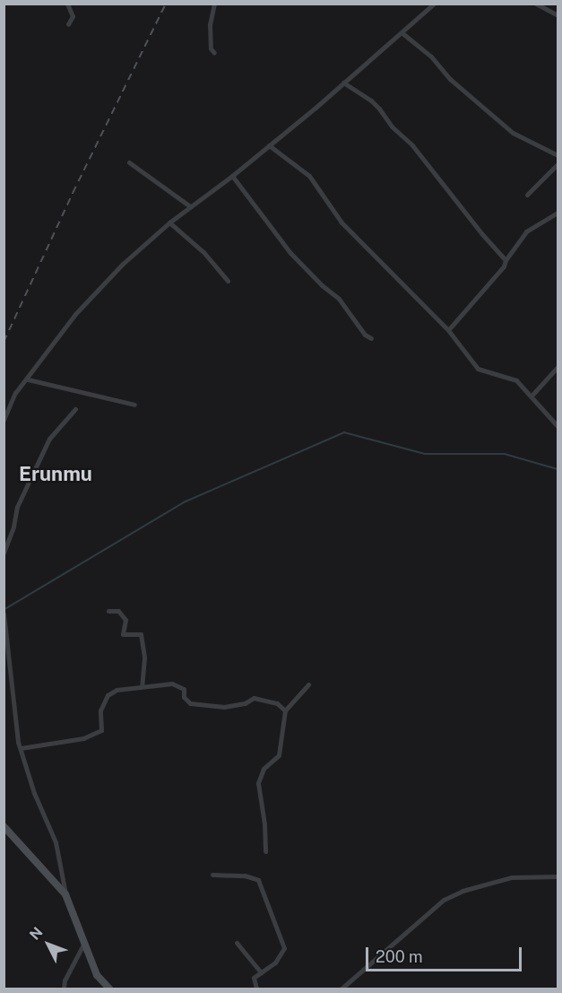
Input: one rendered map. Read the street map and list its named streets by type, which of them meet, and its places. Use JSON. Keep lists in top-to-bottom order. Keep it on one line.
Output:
{"districts":["Erunmu"],"scale_bar":"200 m","north":"top left"}
